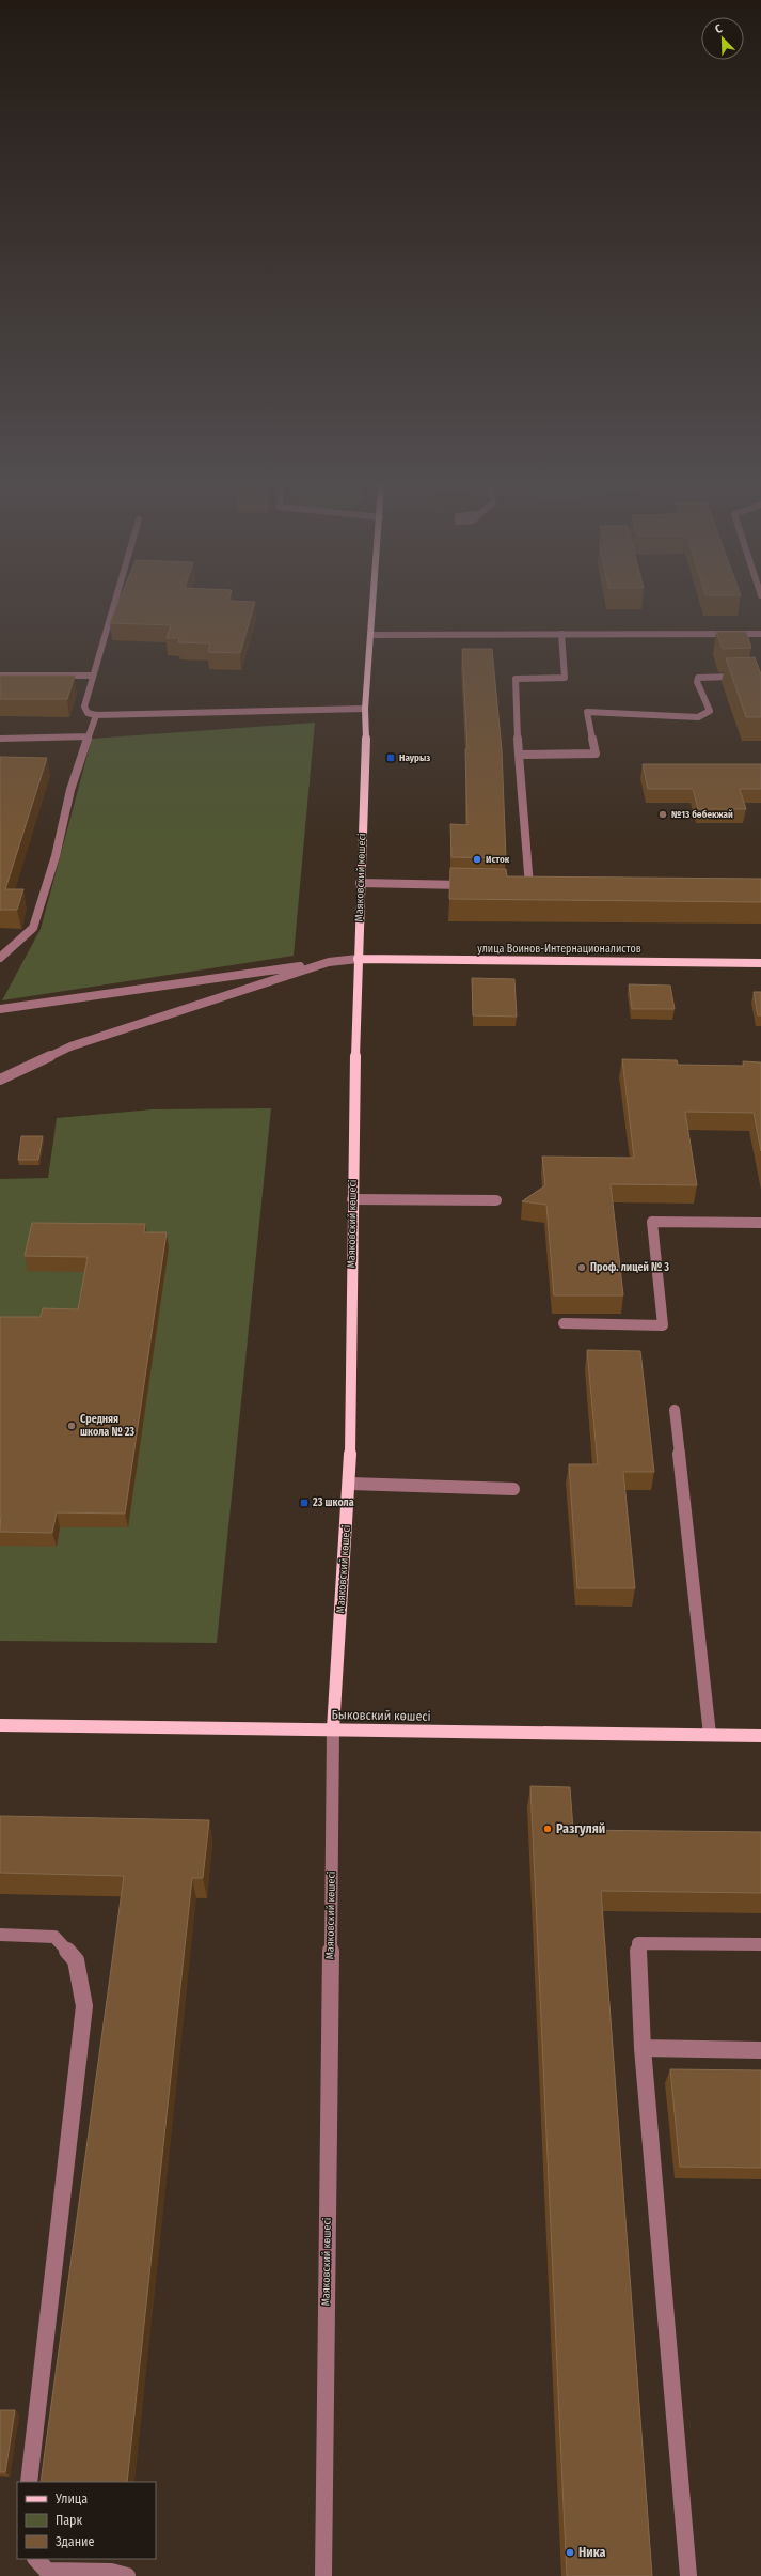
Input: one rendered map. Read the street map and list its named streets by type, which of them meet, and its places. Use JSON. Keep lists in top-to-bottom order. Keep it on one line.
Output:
{"streets":{"main road":["Маяковский көшесі","улица Воинов-Интернационалистов","Быковский көшесі"]},"crossings":[["Маяковский көшесі","улица Воинов-Интернационалистов"],["Маяковский көшесі","Быковский көшесі"]],"places":{"transit":["Наурыз","23 школа"],"other":["№13 бөбекжай","Исток","Проф. лицей № 3","Средняя школа № 23","Разгуляй","Ника"]},"legend":["Улица","Парк","Здание"],"north":"top left"}
